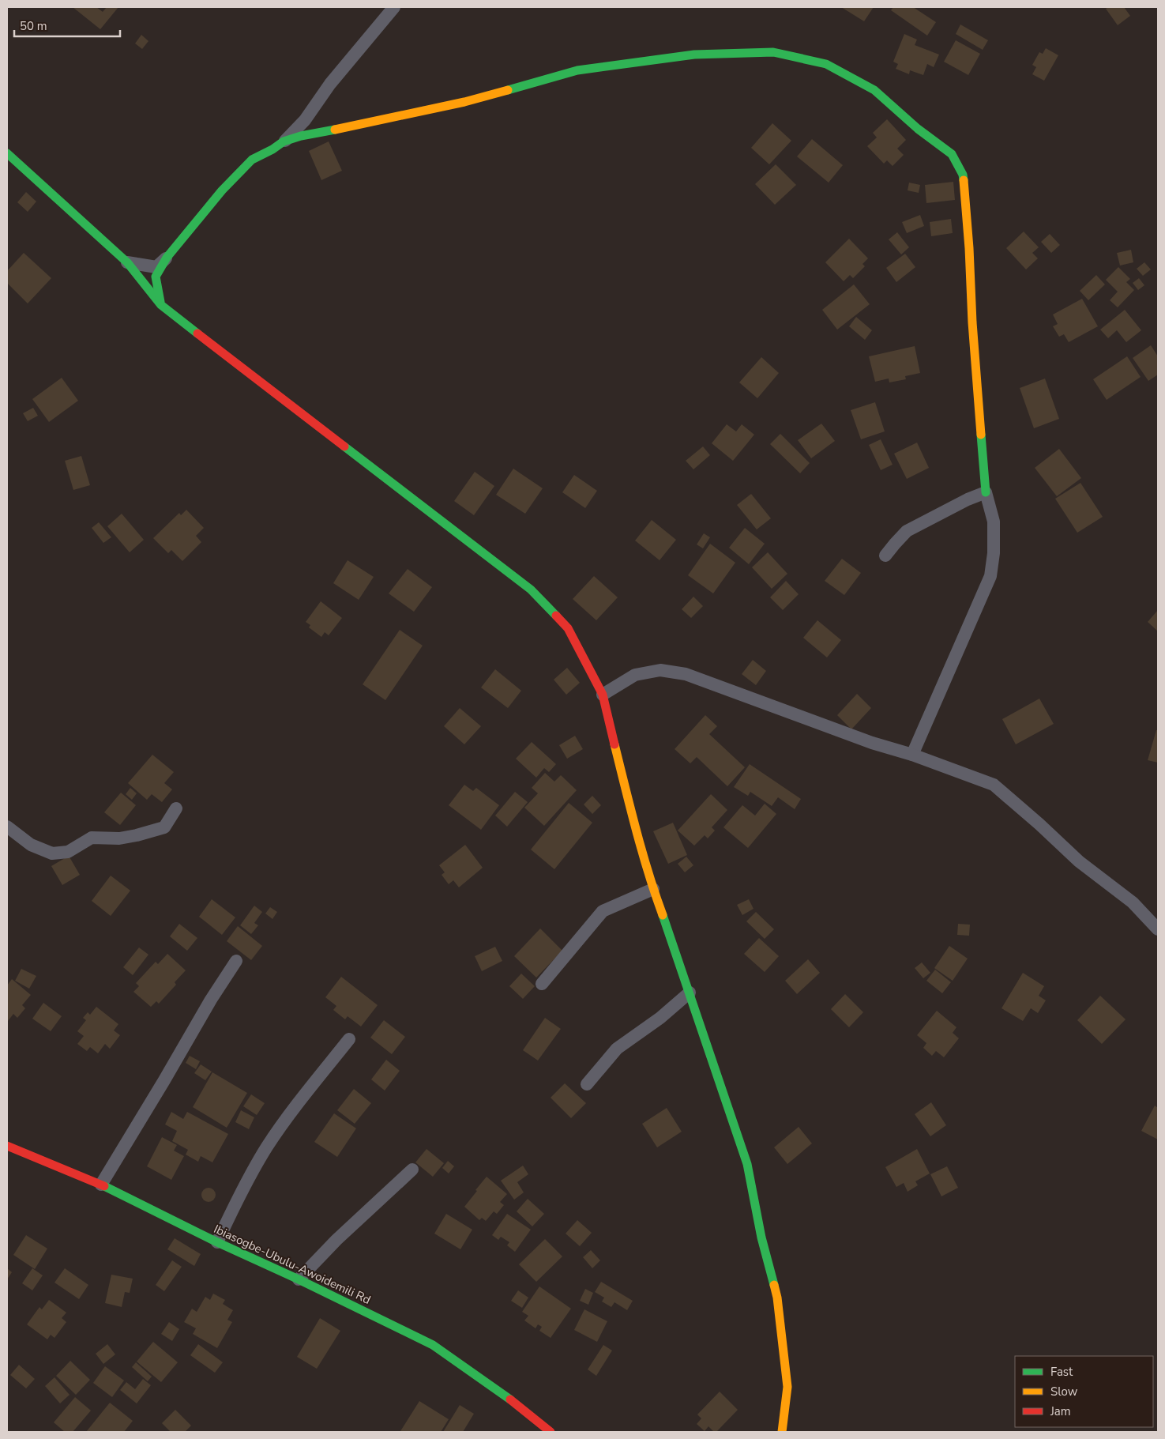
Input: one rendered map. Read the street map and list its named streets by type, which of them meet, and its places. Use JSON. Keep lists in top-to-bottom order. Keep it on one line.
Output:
{"streets":{"street":["Ibiasogbe-Ubulu-Awoidemili Rd"]},"legend":["Fast","Slow","Jam"],"scale_bar":"50 m"}
